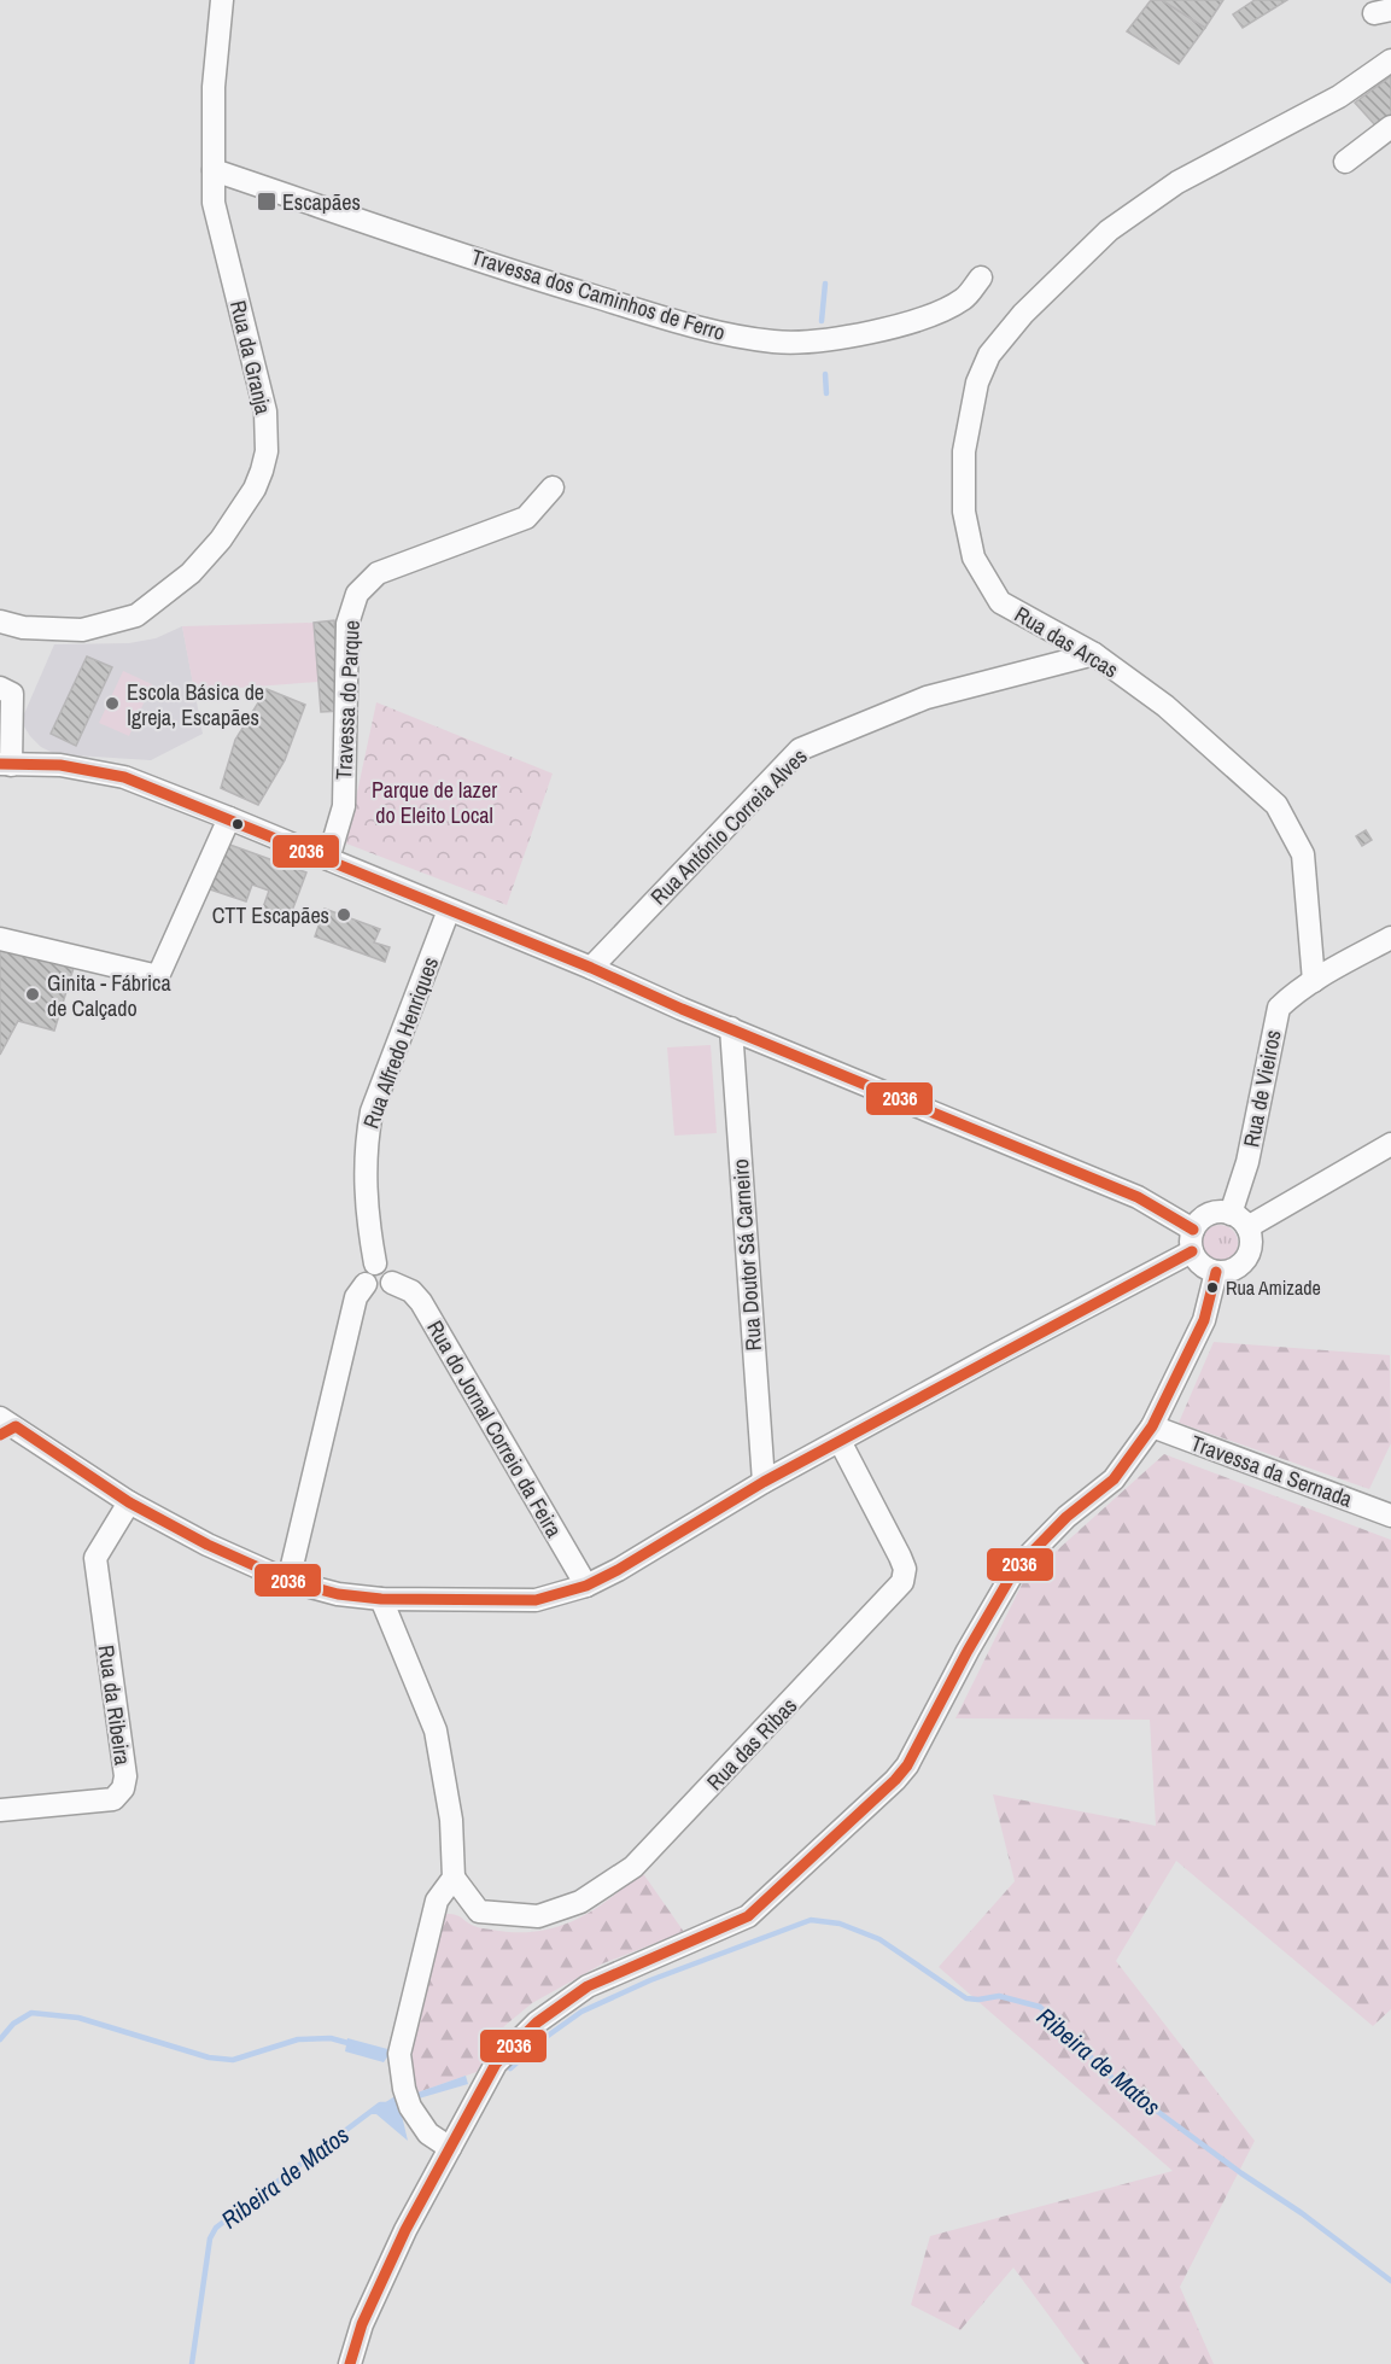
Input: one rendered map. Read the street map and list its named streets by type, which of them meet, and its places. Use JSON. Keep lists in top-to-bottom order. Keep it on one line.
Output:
{"streets":{"street":["Travessa dos Caminhos de Ferro","Rua da Granja","Rua das Arcas","Travessa do Parque","Rua António Correia Alves","Rua Alfredo Henriques","Rua de Vieiros","Rua Doutor Sá Carneiro","Rua do Jornal Correio da Feira","Travessa da Sernada","Rua da Ribeira","Rua das Ribas"]},"crossings":[["Travessa dos Caminhos de Ferro","Rua da Granja"],["Rua das Arcas","Rua António Correia Alves"],["Rua das Arcas","Rua de Vieiros"],["Rua Alfredo Henriques","Rua do Jornal Correio da Feira"]],"water":["Ribeira de Matos"],"parks":["Parque de lazer do Eleito Local"],"places":{"transit":["Escapães"],"other":["Escola Básica de Igreja, Escapães","CTT Escapães","Ginita - Fábrica de Calçado","Rua Amizade"]},"lines":["transit line 2036"]}
